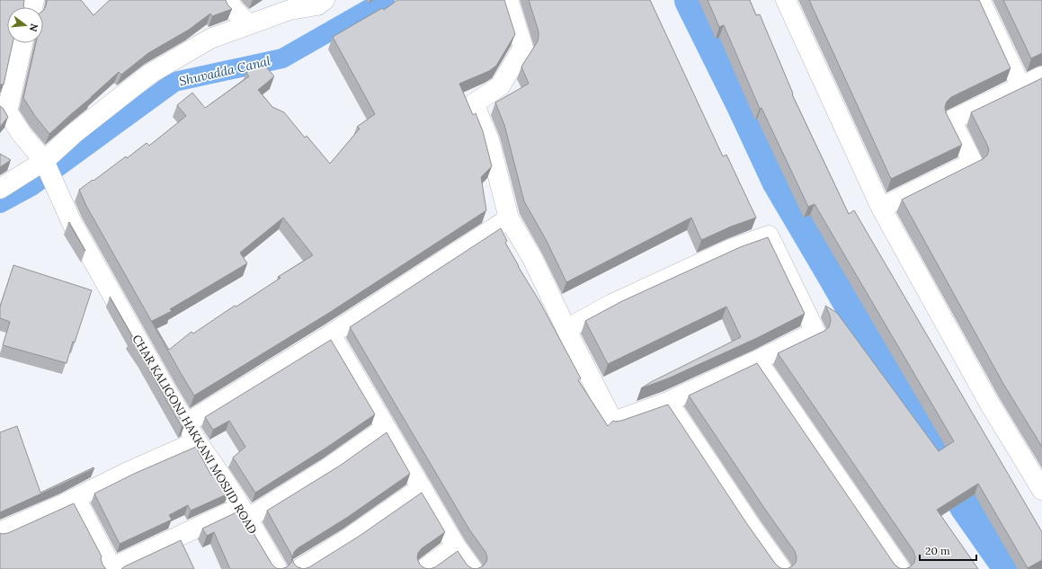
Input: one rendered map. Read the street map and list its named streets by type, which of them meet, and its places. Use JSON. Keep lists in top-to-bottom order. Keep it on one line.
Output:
{"streets":{"street":["CHAR KALIGONJ HAKKANI MOSJID ROAD"]},"water":["Shuvadda Canal"],"scale_bar":"20 m","north":"right"}
